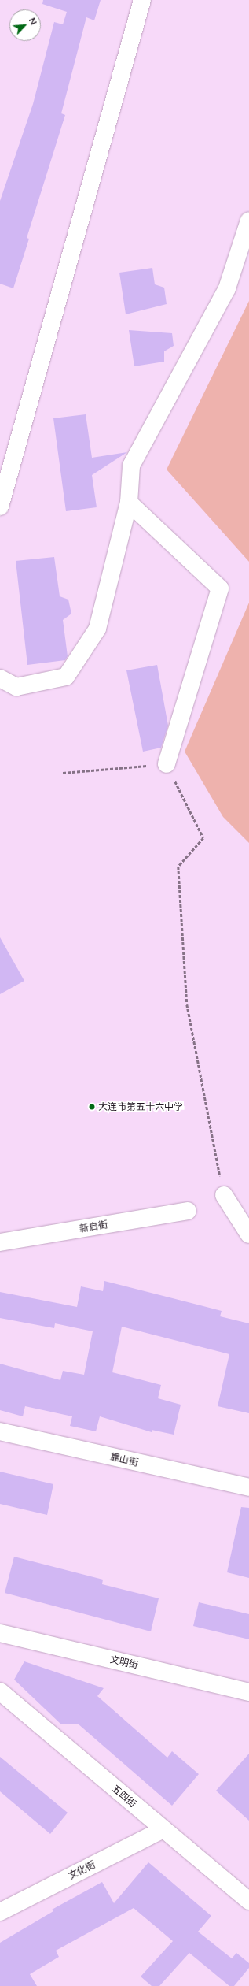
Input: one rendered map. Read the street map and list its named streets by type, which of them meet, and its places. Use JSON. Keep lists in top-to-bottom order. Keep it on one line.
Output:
{"streets":{"street":["新启街","靠山街","文明街","五四街","文化街"]},"crossings":[["五四街","文化街"]],"places":["大连市第五十六中学"],"north":"top right"}
